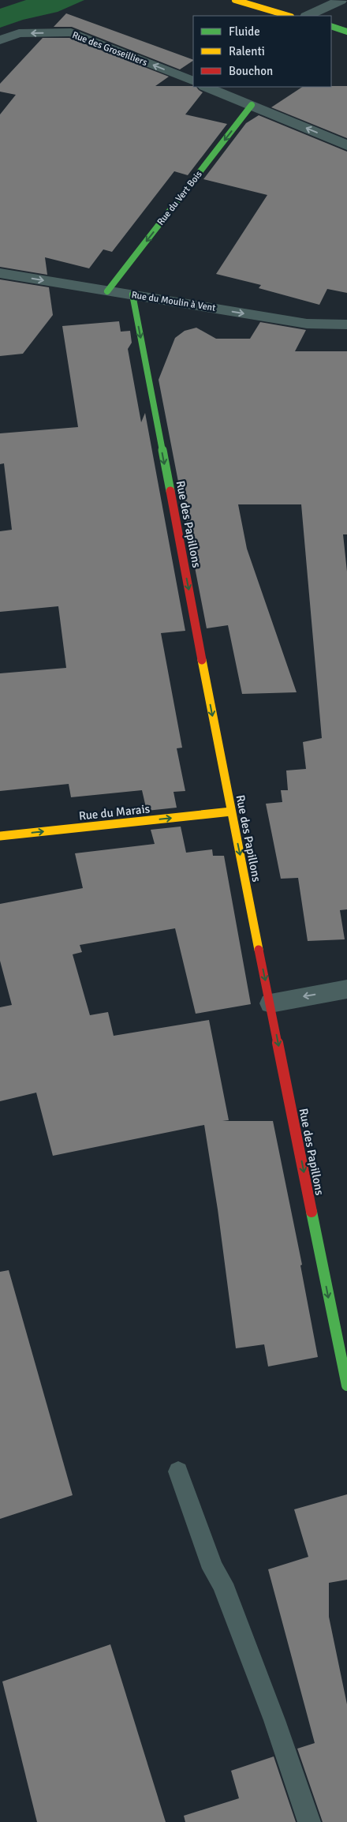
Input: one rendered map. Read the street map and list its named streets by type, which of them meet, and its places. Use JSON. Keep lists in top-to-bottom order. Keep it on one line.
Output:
{"streets":{"street":["Rue des Groseilliers","Rue du Vert Bois","Rue du Moulin à Vent","Rue des Papillons","Rue du Marais"]},"crossings":[["Rue du Vert Bois","Rue du Moulin à Vent"],["Rue du Moulin à Vent","Rue des Papillons"],["Rue des Papillons","Rue du Marais"]],"one_way":["Rue des Groseilliers","Rue du Vert Bois","Rue du Moulin à Vent","Rue des Papillons","Rue du Marais"],"legend":["Fluide","Ralenti","Bouchon"]}
